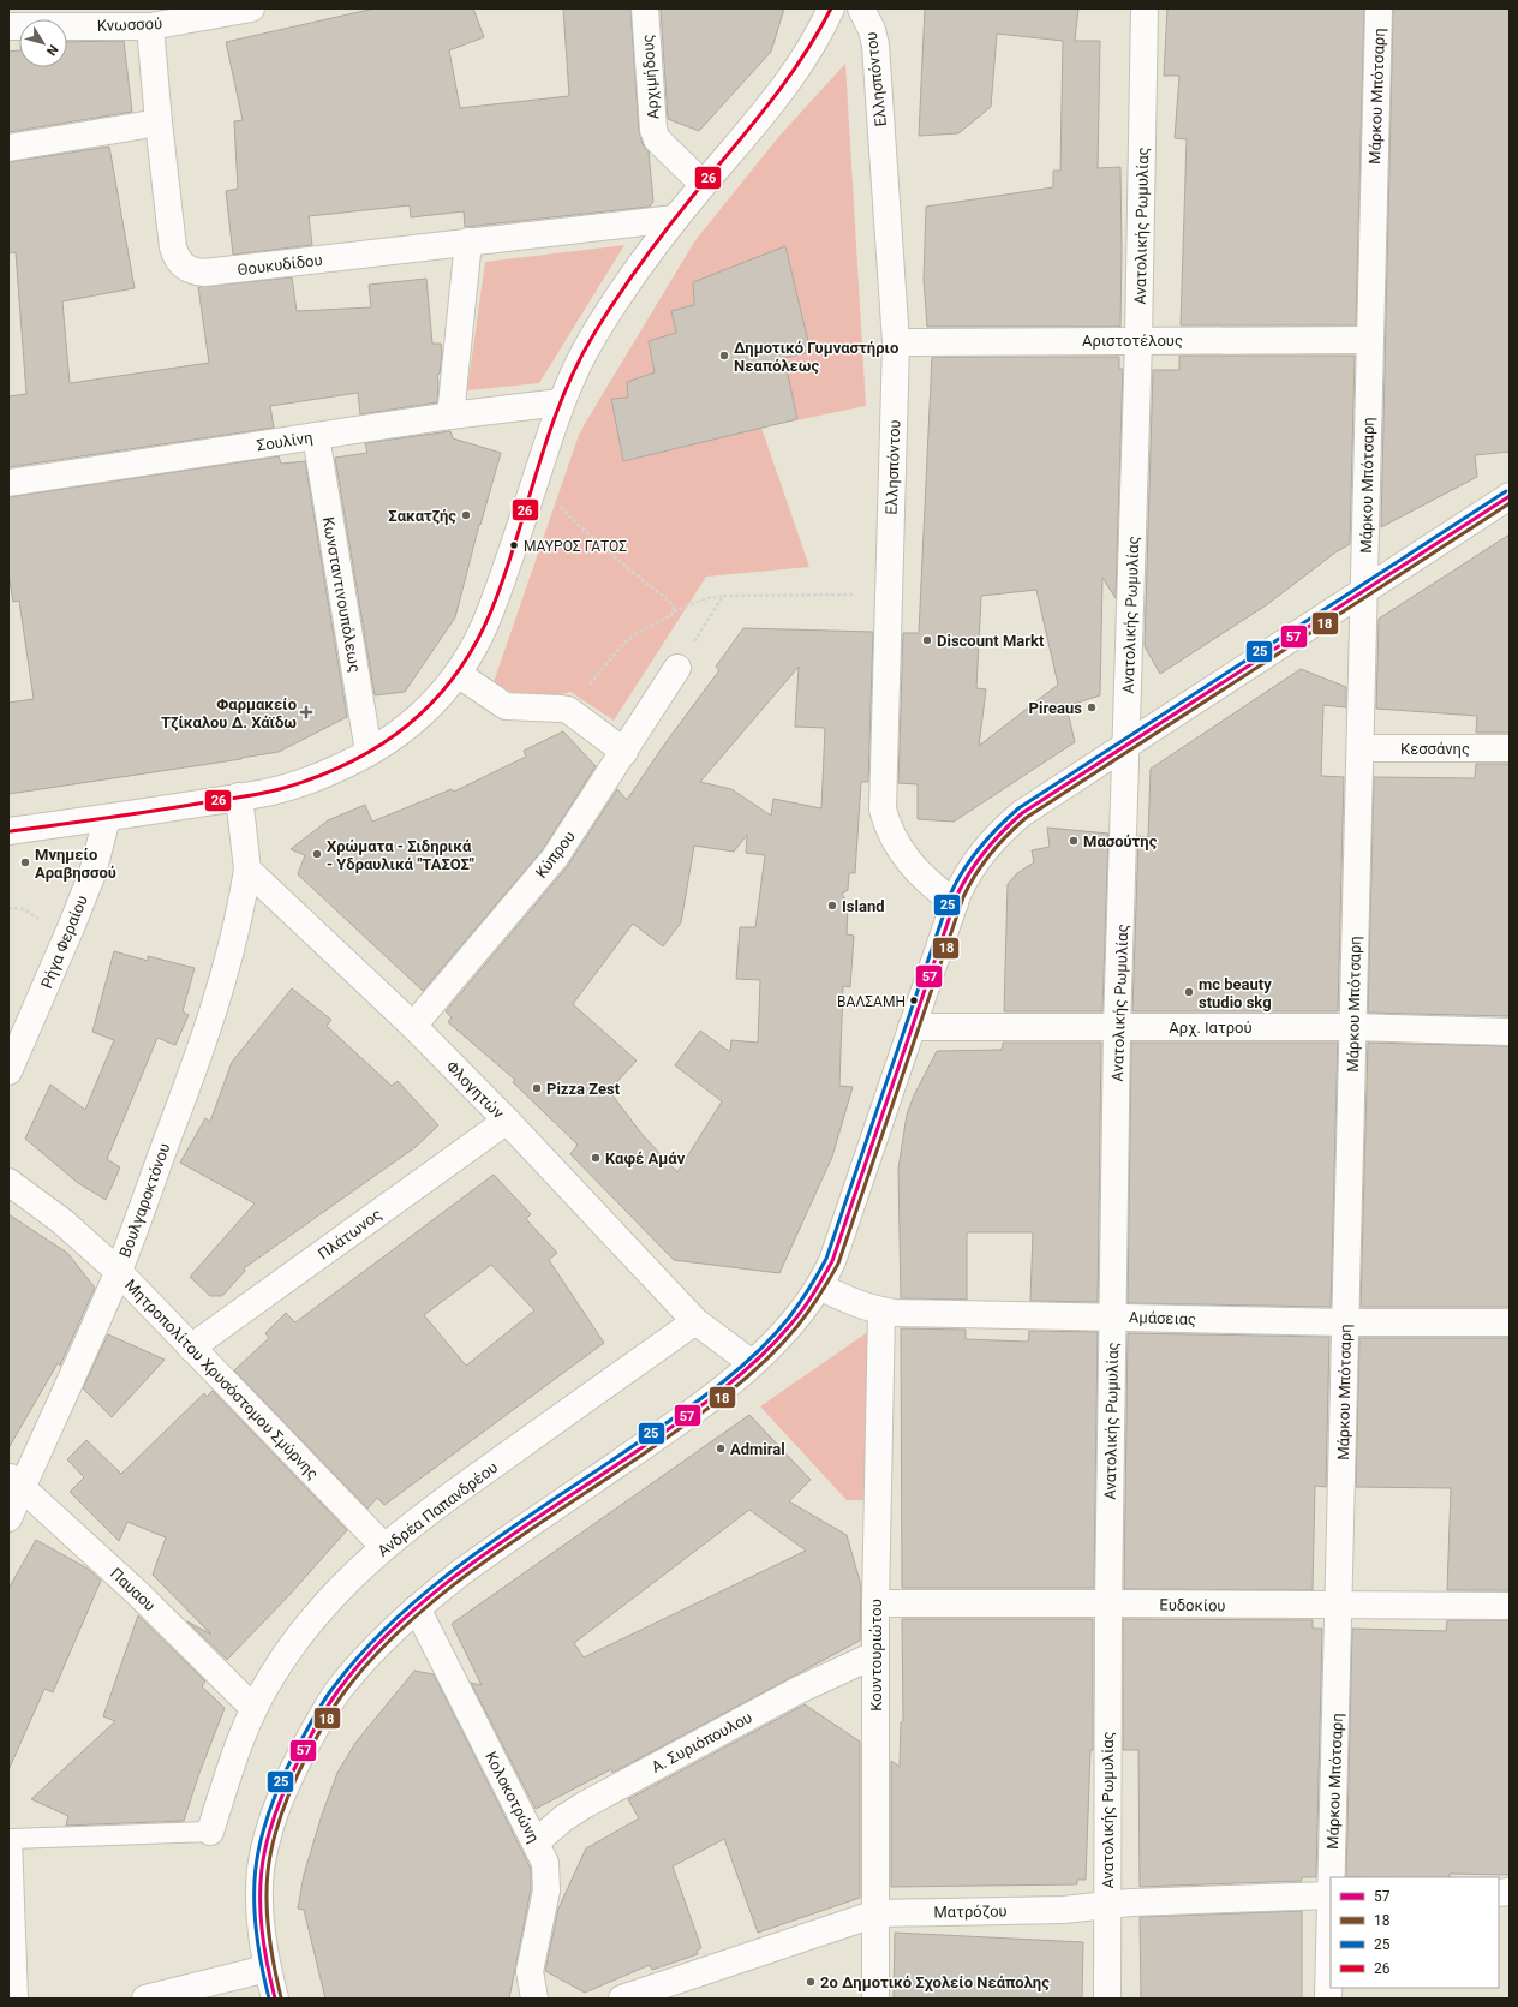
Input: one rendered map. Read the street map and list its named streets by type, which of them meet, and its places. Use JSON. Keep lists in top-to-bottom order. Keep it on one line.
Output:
{"streets":{"street":["Κνωσσού","Αρχιμήδους","Ελλησπόντου","Μάρκου Μπότσαρη","Ανατολικής Ρωμυλίας","Θουκυδίδου","Αριστοτέλους","Σουλίνη","Κωνσταντινουπόλεως","Κεσσάνης","Κύπρου","Ρήγα Φεραίου","Αρχ. Ιατρού","Φλογητών","Βουλγαροκτόνου","Πλάτωνος","Αμάσειας","Μητροπολίτου Χρυσόστομου Σμύρνης","Ανδρέα Παπανδρέου","Παυαου","Ευδοκίου","Κουντουριώτου","Α. Συριόπουλου","Κολοκοτρώνη","Ματρόζου"]},"crossings":[["Κνωσσού","Θουκυδίδου"],["Ελλησπόντου","Αριστοτέλους"],["Μάρκου Μπότσαρη","Αριστοτέλους"],["Μάρκου Μπότσαρη","Κεσσάνης"],["Μάρκου Μπότσαρη","Αρχ. Ιατρού"],["Μάρκου Μπότσαρη","Αμάσειας"],["Μάρκου Μπότσαρη","Ευδοκίου"],["Μάρκου Μπότσαρη","Ματρόζου"],["Ανατολικής Ρωμυλίας","Αριστοτέλους"],["Ανατολικής Ρωμυλίας","Αρχ. Ιατρού"],["Ανατολικής Ρωμυλίας","Αμάσειας"],["Ανατολικής Ρωμυλίας","Ευδοκίου"],["Ανατολικής Ρωμυλίας","Ματρόζου"],["Σουλίνη","Κωνσταντινουπόλεως"],["Κύπρου","Φλογητών"],["Φλογητών","Βουλγαροκτόνου"],["Φλογητών","Πλάτωνος"],["Φλογητών","Ανδρέα Παπανδρέου"],["Βουλγαροκτόνου","Μητροπολίτου Χρυσόστομου Σμύρνης"],["Βουλγαροκτόνου","Παυαου"],["Πλάτωνος","Μητροπολίτου Χρυσόστομου Σμύρνης"],["Αμάσειας","Κουντουριώτου"],["Μητροπολίτου Χρυσόστομου Σμύρνης","Ανδρέα Παπανδρέου"],["Ανδρέα Παπανδρέου","Παυαου"],["Ευδοκίου","Κουντουριώτου"],["Κουντουριώτου","Α. Συριόπουλου"],["Κουντουριώτου","Ματρόζου"],["Α. Συριόπουλου","Κολοκοτρώνη"]],"places":{"other":["Δημοτικό Γυμναστήριο Νεαπόλεως","Σακατζής","ΜΑΥΡΟΣ ΓΑΤΟΣ","Discount Markt","Pireaus","Μασούτης","Χρώματα - Σιδηρικά - Υδραυλικά \"ΤΑΣΟΣ\"","Μνημείο Αραβησσού","Island","mc beauty studio skg","ΒΑΛΣΑΜΗ","Pizza Zest","Καφέ Αμάν","Admiral","2ο Δημοτικό Σχολείο Νεάπολης"],"health":["Φαρμακείο Τζίκαλου Δ. Χάϊδω"]},"lines":["transit line 26","transit line 25","transit line 57","transit line 18"],"legend":["57","18","25","26"],"north":"bottom right"}
